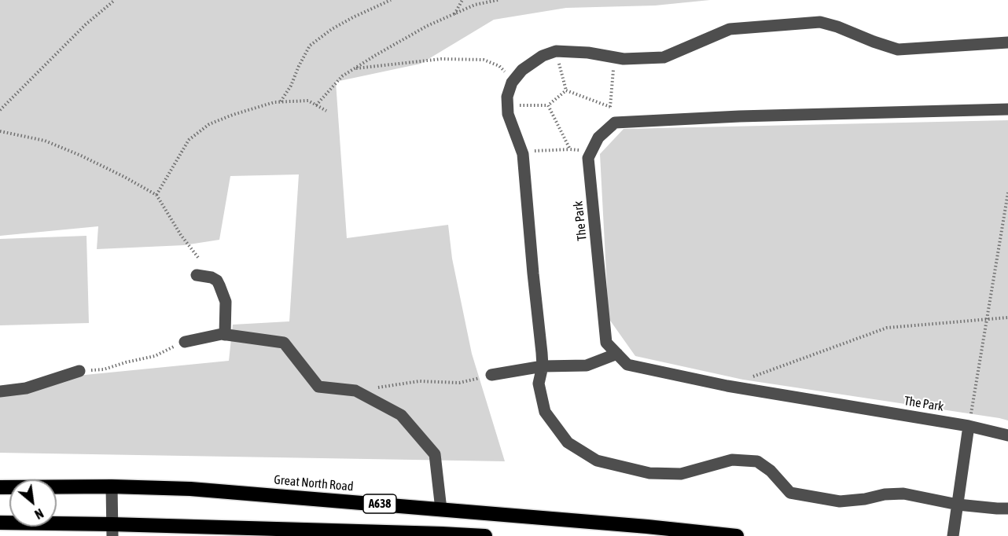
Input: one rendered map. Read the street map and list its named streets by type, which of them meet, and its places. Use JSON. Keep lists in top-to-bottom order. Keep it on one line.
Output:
{"streets":{"highway":["Great North Road","A638"],"street":["The Park"]},"north":"bottom right"}
